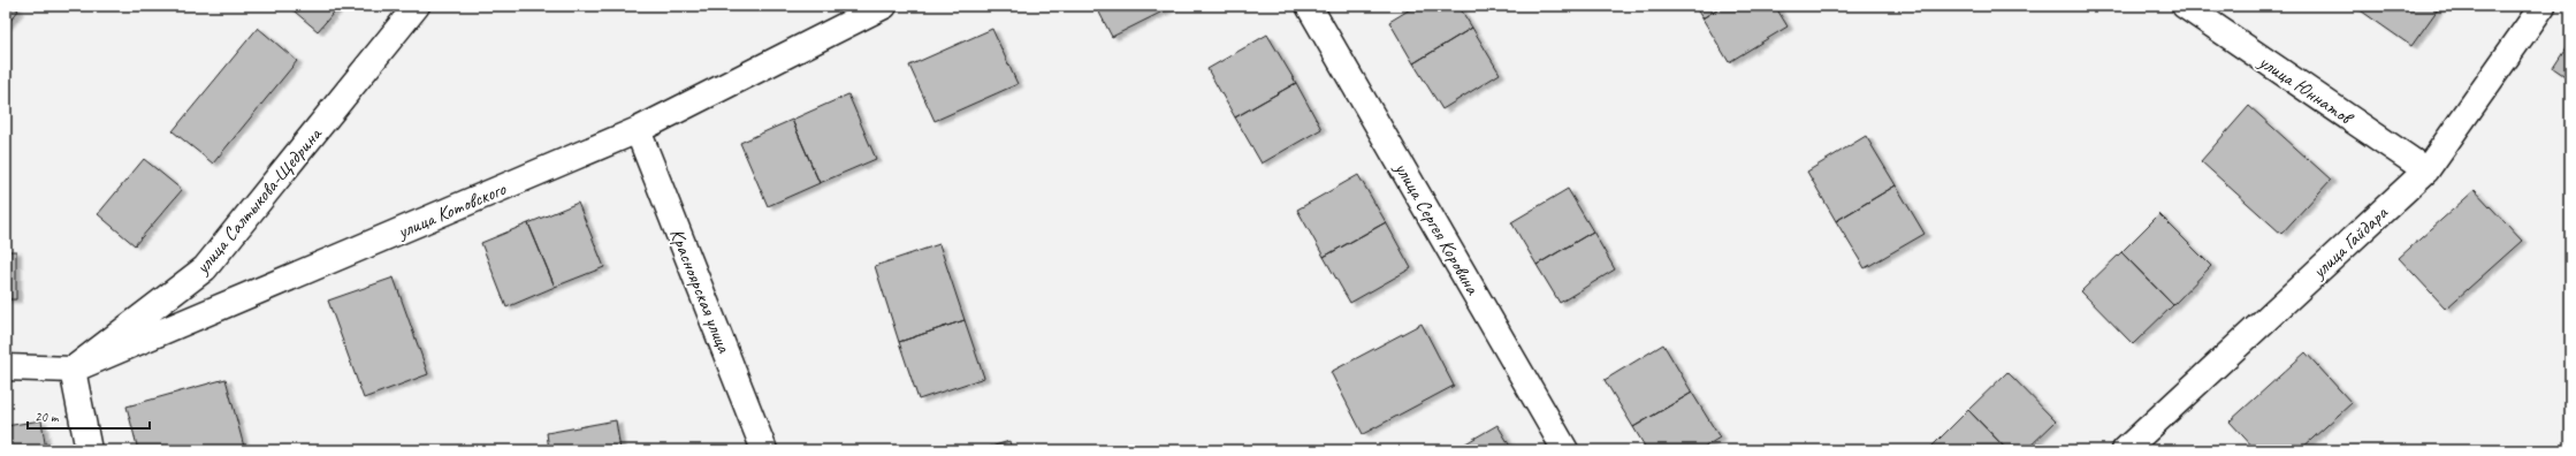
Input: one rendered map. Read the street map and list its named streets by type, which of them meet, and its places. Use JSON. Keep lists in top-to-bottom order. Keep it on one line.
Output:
{"streets":{"street":["улица Юннатов","улица Салтыкова-Щедрина","улица Котовского","улица Сергея Коровина","улица Гайдара","Красноярская улица"]},"crossings":[["улица Юннатов","улица Гайдара"],["улица Салтыкова-Щедрина","улица Котовского"],["улица Котовского","Красноярская улица"]],"scale_bar":"20 m"}
